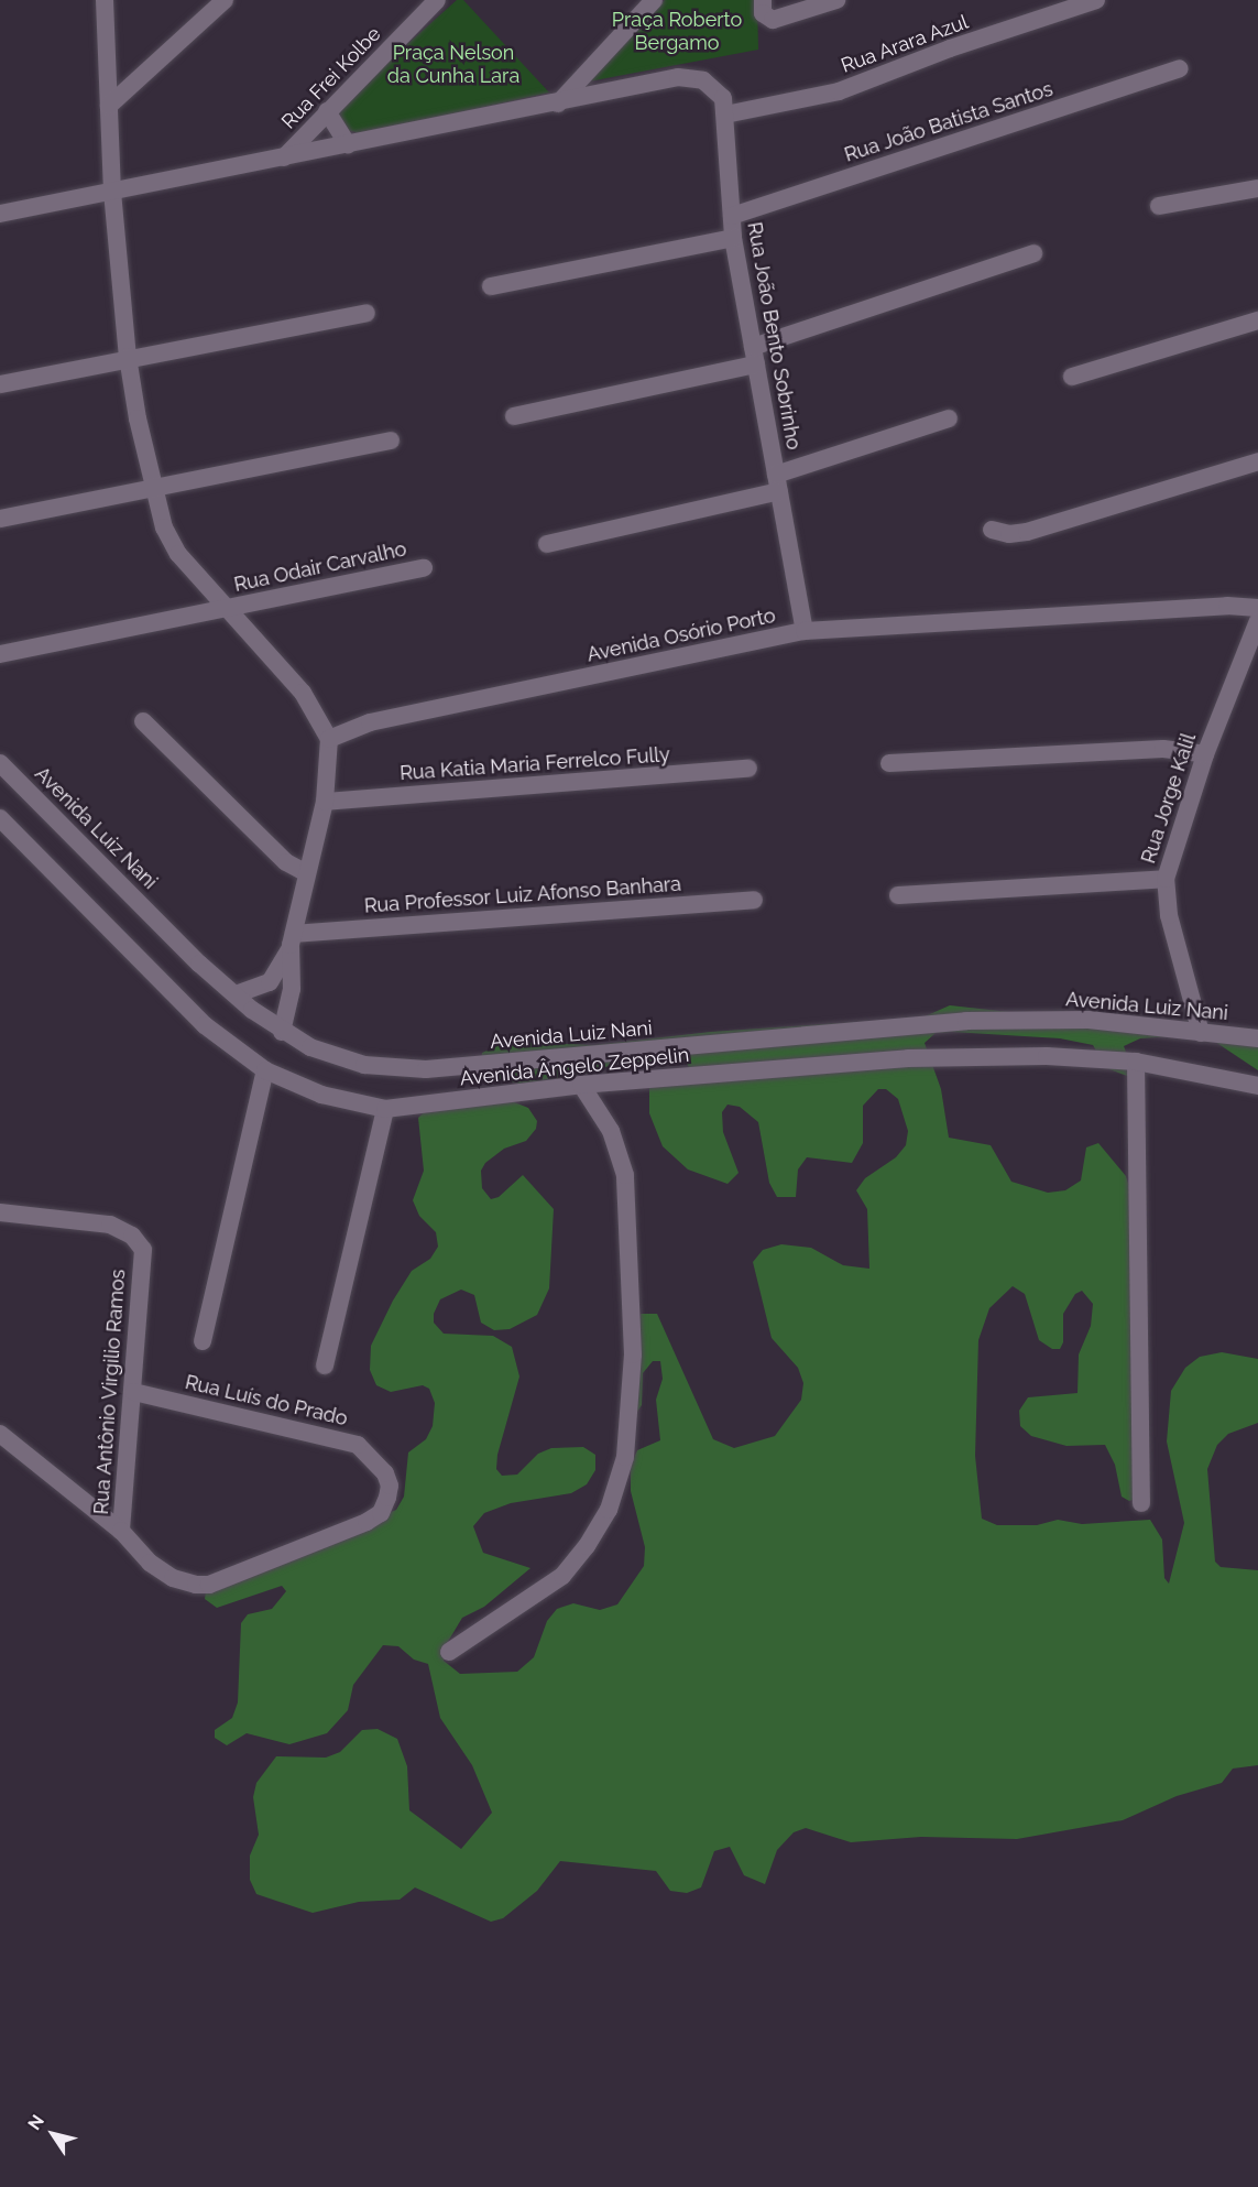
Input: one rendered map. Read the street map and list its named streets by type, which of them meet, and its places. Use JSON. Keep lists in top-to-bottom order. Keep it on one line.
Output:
{"streets":{"street":["Rua Arara Azul","Rua Frei Kolbe","Rua João Batista Santos","Rua João Bento Sobrinho","Rua Odair Carvalho","Avenida Osório Porto","Rua Katia Maria Ferrelco Fully","Rua Jorge Kalil","Avenida Luiz Nani","Rua Professor Luiz Afonso Banhara","Avenida Ângelo Zeppelin","Rua Antônio Virgilio Ramos","Rua Luís do Prado"]},"crossings":[["Rua Arara Azul","Rua João Bento Sobrinho"],["Rua João Batista Santos","Rua João Bento Sobrinho"],["Rua João Bento Sobrinho","Avenida Osório Porto"],["Rua Jorge Kalil","Avenida Luiz Nani"],["Rua Antônio Virgilio Ramos","Rua Luís do Prado"]],"parks":["Praça Roberto Bergamo","Praça Nelson da Cunha Lara"],"north":"top left"}
